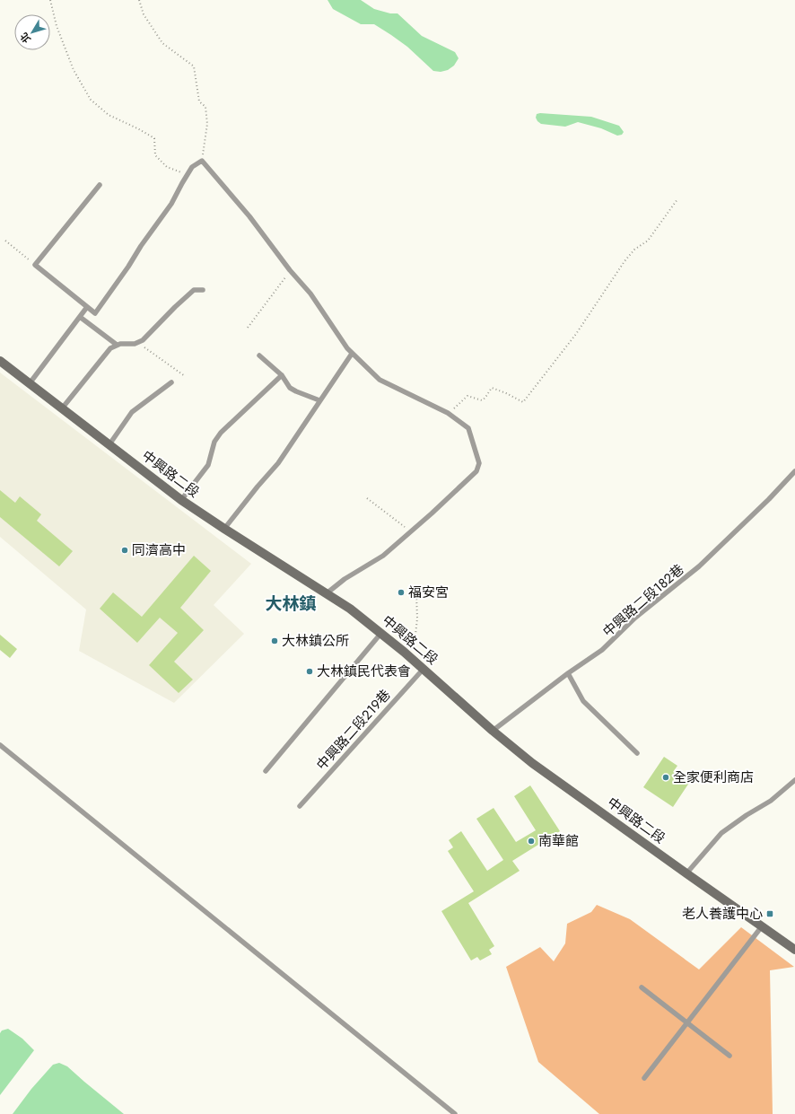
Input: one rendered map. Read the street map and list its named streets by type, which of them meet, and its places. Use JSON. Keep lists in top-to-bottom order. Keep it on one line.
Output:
{"streets":{"main road":["中興路二段"],"lane":["中興路二段182巷","中興路二段219巷"]},"crossings":[["中興路二段","中興路二段182巷"],["中興路二段","中興路二段219巷"]],"districts":["大林鎮"],"places":{"other":["同濟高中","福安宮","大林鎮公所","大林鎮民代表會","全家便利商店","南華館"],"transit":["老人養護中心"]},"north":"bottom left"}
